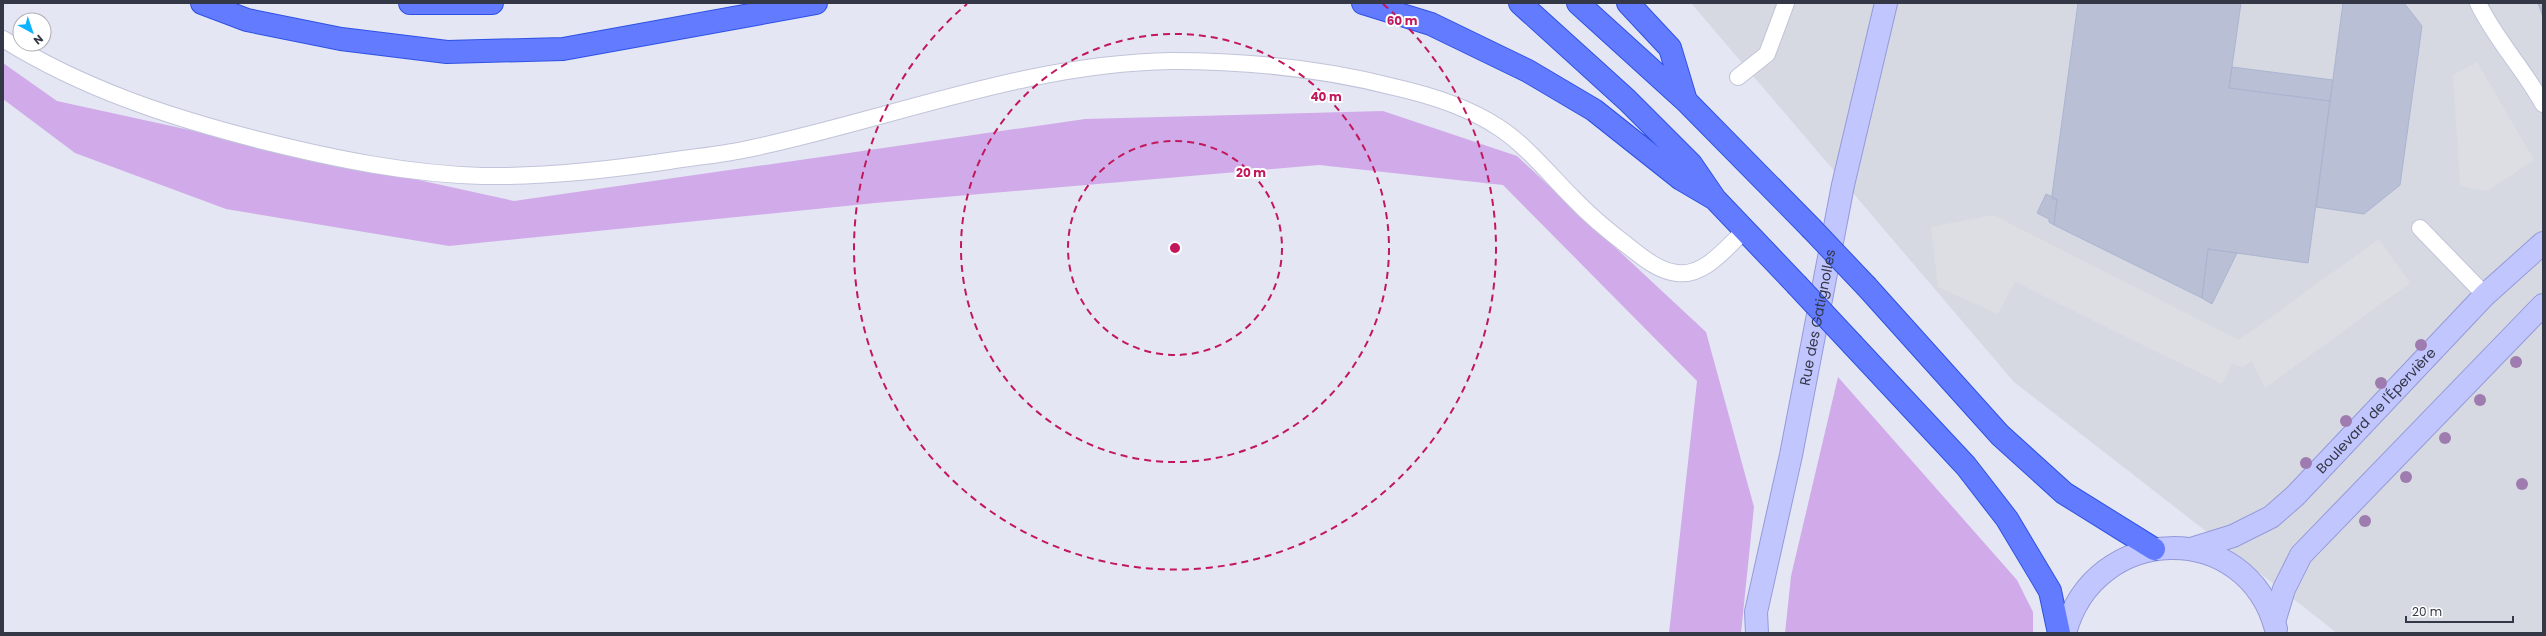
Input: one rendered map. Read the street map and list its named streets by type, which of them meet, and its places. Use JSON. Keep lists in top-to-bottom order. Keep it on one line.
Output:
{"streets":{"street":["Rue des Gatignolles","Boulevard de l'Épervière"]},"scale_bar":"20 m","north":"bottom right","rings":["60 m","40 m","20 m"]}
